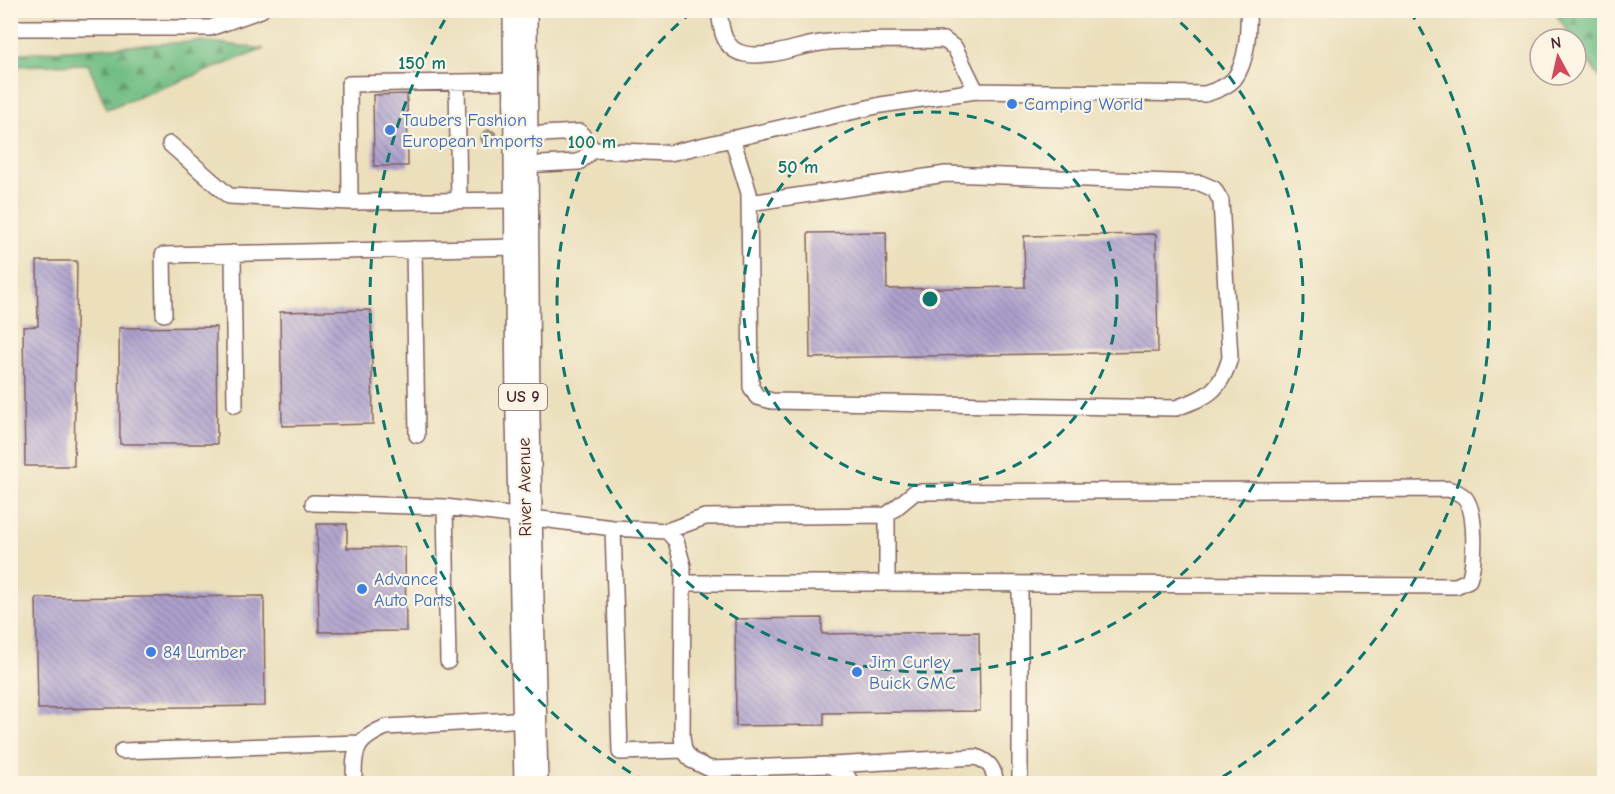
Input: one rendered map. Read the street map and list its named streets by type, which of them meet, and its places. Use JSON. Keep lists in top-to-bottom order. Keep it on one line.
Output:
{"streets":{"highway":["US 9","River Avenue"]},"places":["Camping World","Taubers Fashion European Imports","Advance Auto Parts","84 Lumber","Jim Curley Buick GMC"],"north":"top","rings":["150 m","100 m","50 m"]}
